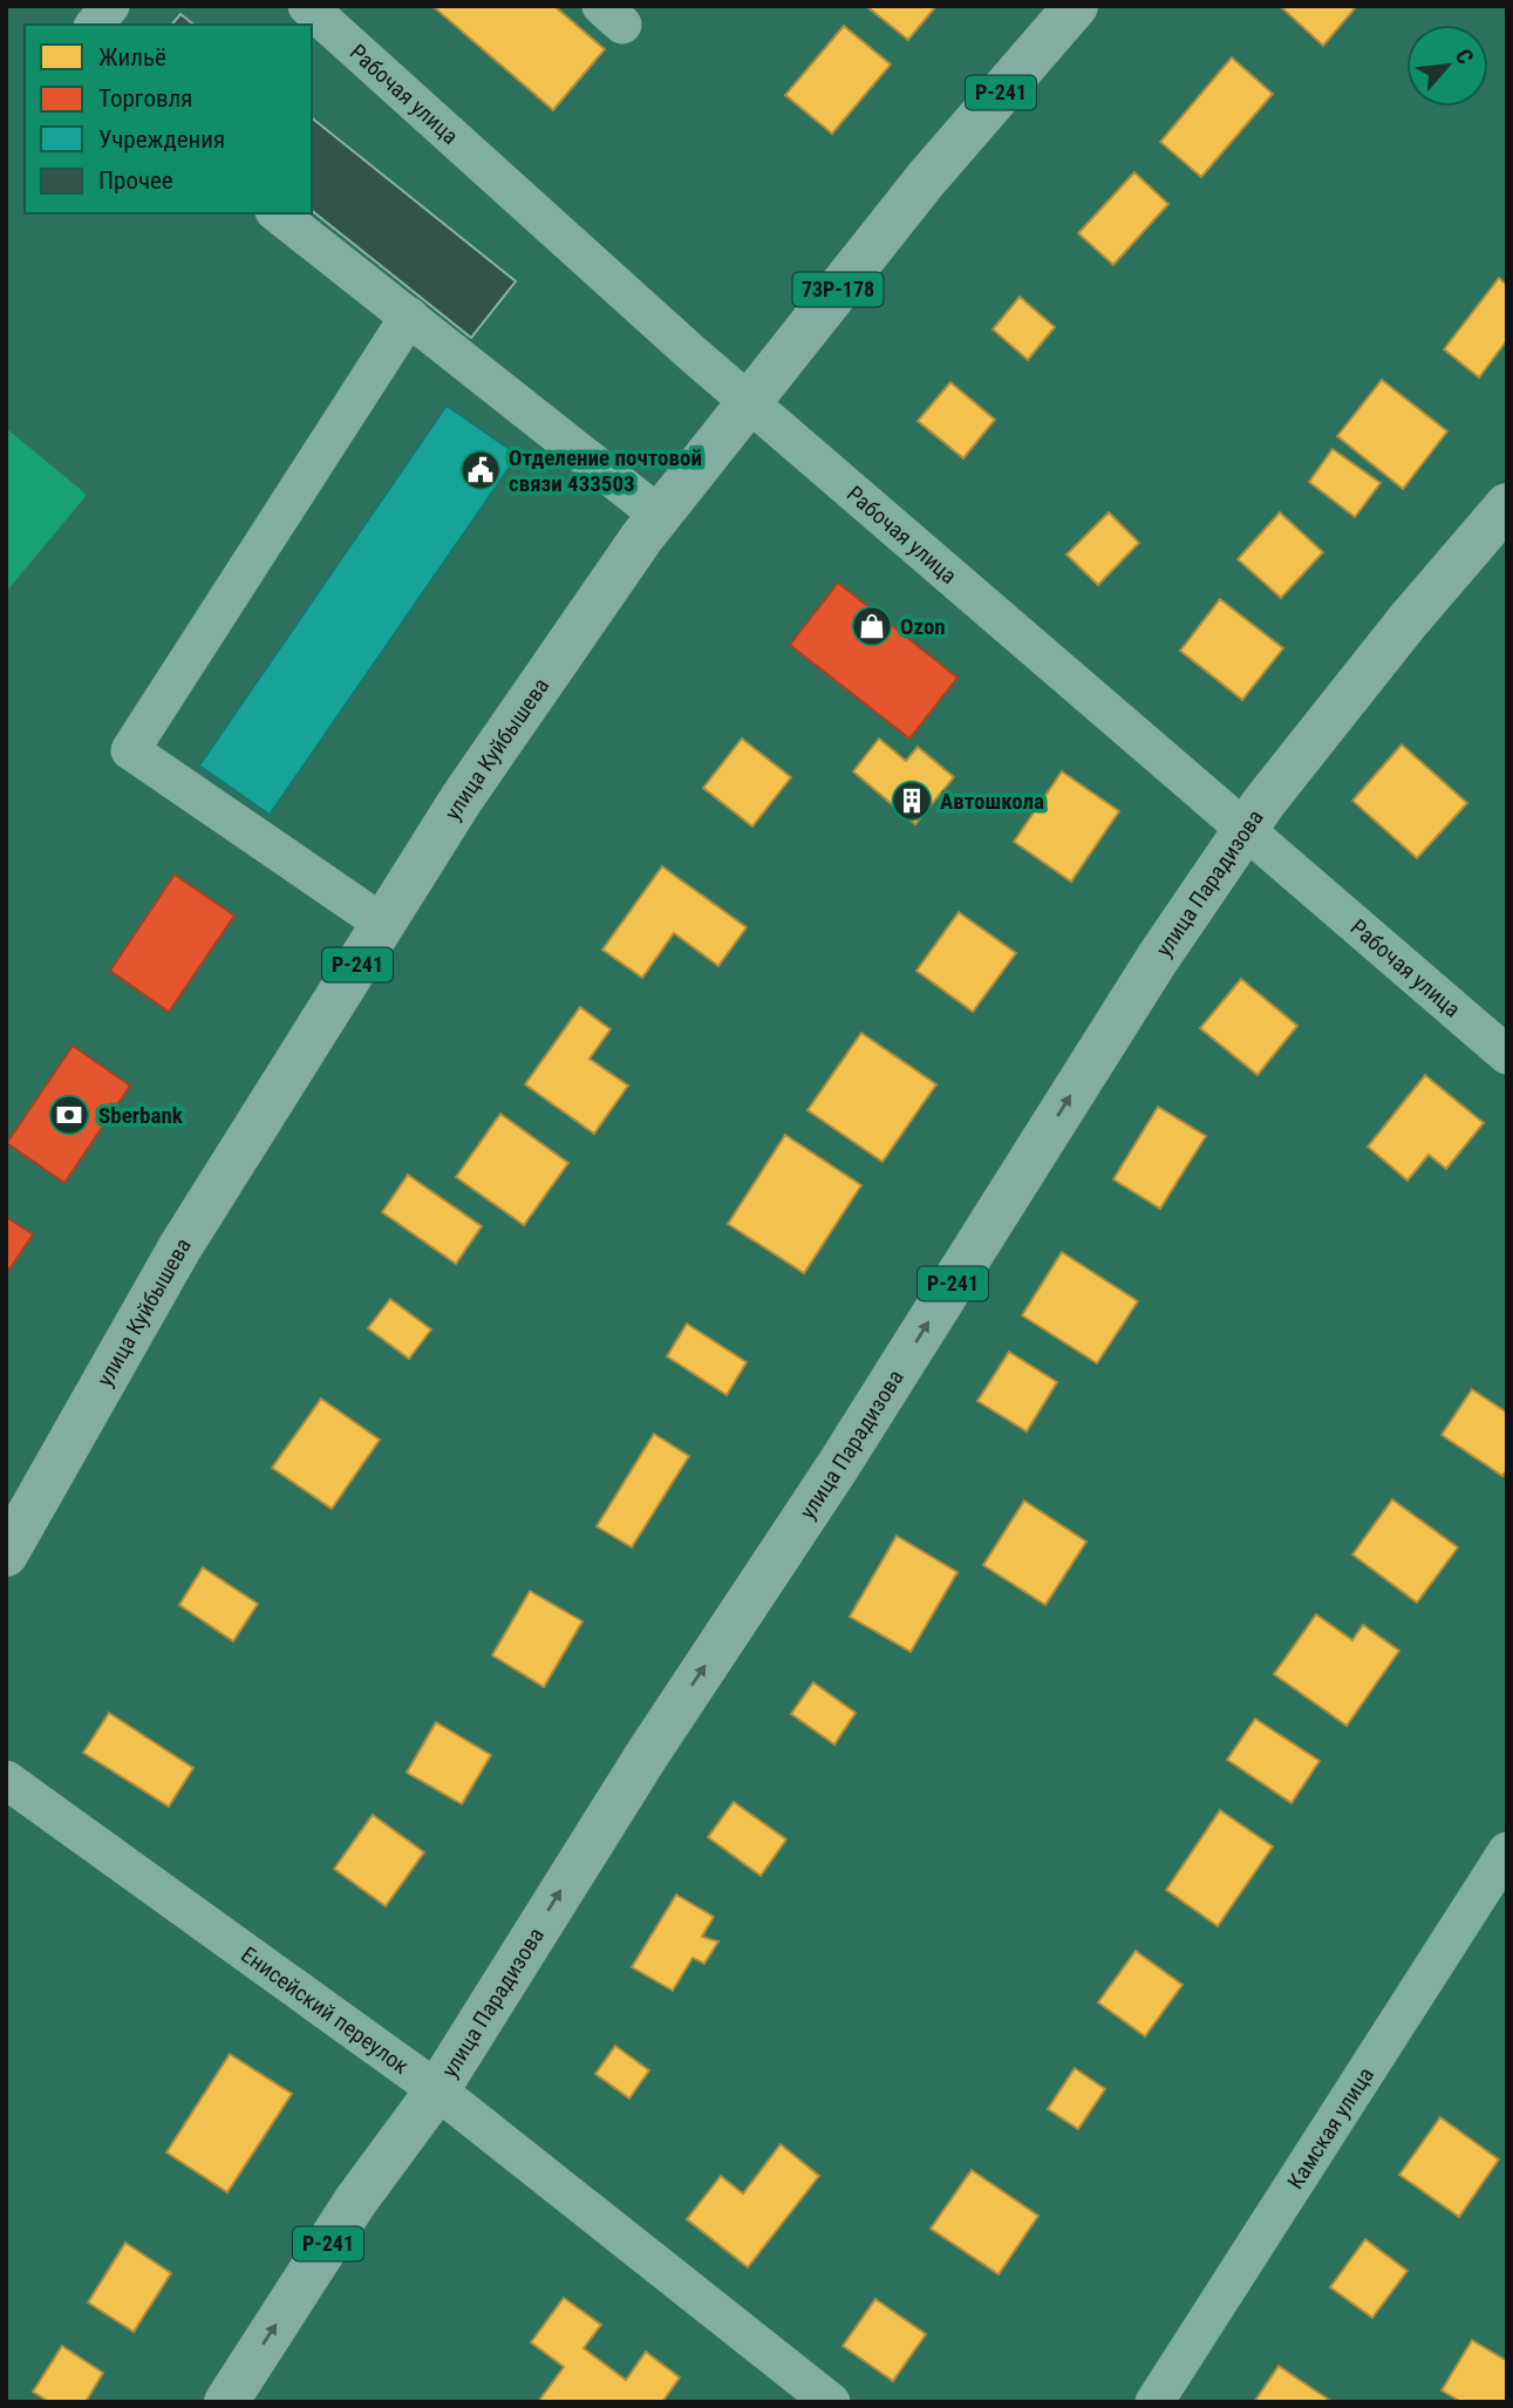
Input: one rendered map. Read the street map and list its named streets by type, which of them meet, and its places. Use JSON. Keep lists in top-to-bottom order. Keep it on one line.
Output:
{"streets":{"highway":["Р-241","73Р-178","улица Куйбышева","улица Парадизова"],"street":["Рабочая улица","Енисейский переулок","Камская улица"]},"crossings":[["Рабочая улица","улица Куйбышева"],["Рабочая улица","улица Парадизова"],["улица Парадизова","Енисейский переулок"]],"one_way":["улица Парадизова"],"places":{"public building":["Отделение почтовой связи 433503"],"shop":["Ozon"],"building":["Автошкола"],"bank":["Sberbank"]},"legend":["Жильё","Торговля","Учреждения","Прочее"],"north":"top right"}
